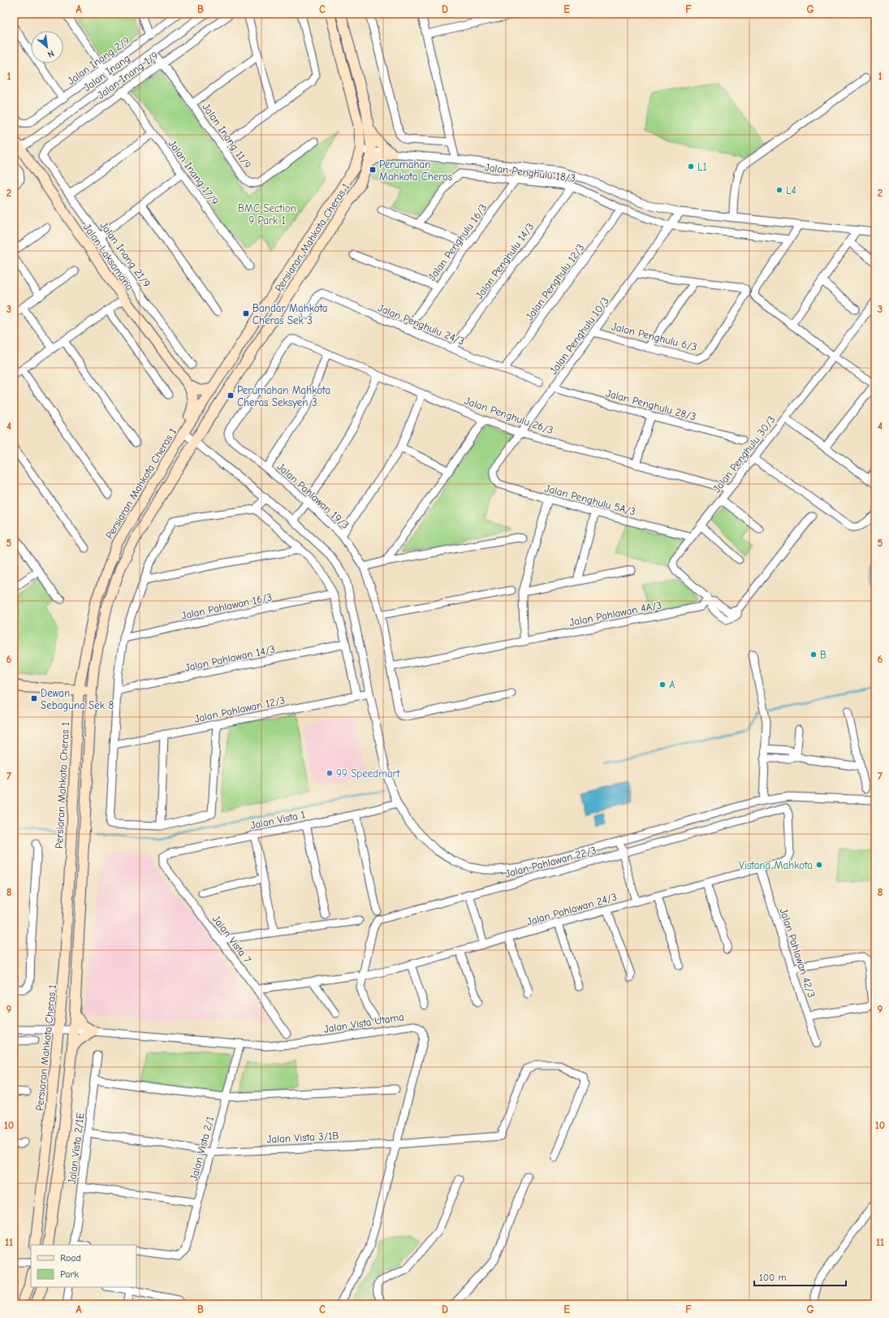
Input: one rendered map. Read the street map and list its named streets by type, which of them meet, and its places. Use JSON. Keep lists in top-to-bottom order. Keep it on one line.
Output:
{"streets":{"main road":["Persiaran Mahkota Cheras 1","Jalan Laksamana"],"street":["Jalan Inang 2/9","Jalan Inang","Jalan Inang 1/9","Jalan Inang 11/9","Jalan Inang 17/9","Jalan Penghulu 18/3","Jalan Penghulu 16/3","Jalan Inang 21/9","Jalan Penghulu 14/3","Jalan Penghulu 12/3","Jalan Penghulu 24/3","Jalan Penghulu 10/3","Jalan Penghulu 6/3","Jalan Penghulu 28/3","Jalan Penghulu 26/3","Jalan Penghulu 30/3","Jalan Pahlawan 19/3","Jalan Penghulu 5A/3","Jalan Pahlawan 16/3","Jalan Pahlawan 4A/3","Jalan Pahlawan 14/3","Jalan Pahlawan 12/3","Jalan Vista 1","Jalan Pahlawan 22/3","Jalan Pahlawan 24/3","Jalan Vista 7","Jalan Pahlawan 42/3","Jalan Vista Utama","Jalan Vista 3/1B","Jalan Vista 2/1E","Jalan Vista 2/1"]},"crossings":[["Jalan Inang","Jalan Inang 11/9"],["Jalan Inang","Jalan Laksamana"],["Jalan Inang 1/9","Jalan Inang 11/9"],["Jalan Inang 1/9","Jalan Inang 17/9"],["Jalan Inang 1/9","Jalan Inang 21/9"],["Jalan Penghulu 18/3","Jalan Penghulu 16/3"],["Jalan Penghulu 18/3","Jalan Penghulu 14/3"],["Jalan Penghulu 18/3","Jalan Penghulu 12/3"],["Jalan Penghulu 18/3","Jalan Penghulu 10/3"],["Persiaran Mahkota Cheras 1","Jalan Laksamana"],["Persiaran Mahkota Cheras 1","Jalan Vista Utama"],["Jalan Penghulu 16/3","Jalan Penghulu 24/3"],["Jalan Penghulu 14/3","Jalan Penghulu 24/3"],["Jalan Penghulu 12/3","Jalan Penghulu 24/3"],["Jalan Penghulu 10/3","Jalan Penghulu 6/3"],["Jalan Penghulu 10/3","Jalan Penghulu 28/3"],["Jalan Penghulu 10/3","Jalan Penghulu 26/3"],["Jalan Penghulu 10/3","Jalan Penghulu 5A/3"],["Jalan Penghulu 26/3","Jalan Penghulu 30/3"],["Jalan Penghulu 26/3","Jalan Pahlawan 19/3"],["Jalan Penghulu 30/3","Jalan Penghulu 5A/3"],["Jalan Penghulu 30/3","Jalan Pahlawan 4A/3"],["Jalan Pahlawan 19/3","Jalan Pahlawan 4A/3"],["Jalan Vista 1","Jalan Vista 7"],["Jalan Pahlawan 22/3","Jalan Pahlawan 24/3"],["Jalan Pahlawan 24/3","Jalan Vista 7"],["Jalan Pahlawan 24/3","Jalan Pahlawan 42/3"],["Jalan Vista Utama","Jalan Vista 3/1B"],["Jalan Vista Utama","Jalan Vista 2/1"],["Jalan Vista 3/1B","Jalan Vista 2/1E"],["Jalan Vista 3/1B","Jalan Vista 2/1"]],"parks":["BMC Section 9 Park 1"],"places":{"other":["L1","L4","B","A","99 Speedmart","Vistana Mahkota"],"transit":["Perumahan Mahkota Cheras","Bandar Mahkota Cheras Sek 3","Perumahan Mahkota Cheras Seksyen 3","Dewan Sebaguna Sek 8"]},"legend":["Road","Park"],"scale_bar":"100 m","north":"bottom right","grid":{"columns":["A","B","C","D","E","F","G"],"rows":["1","2","3","4","5","6","7","8","9","10","11"]}}
